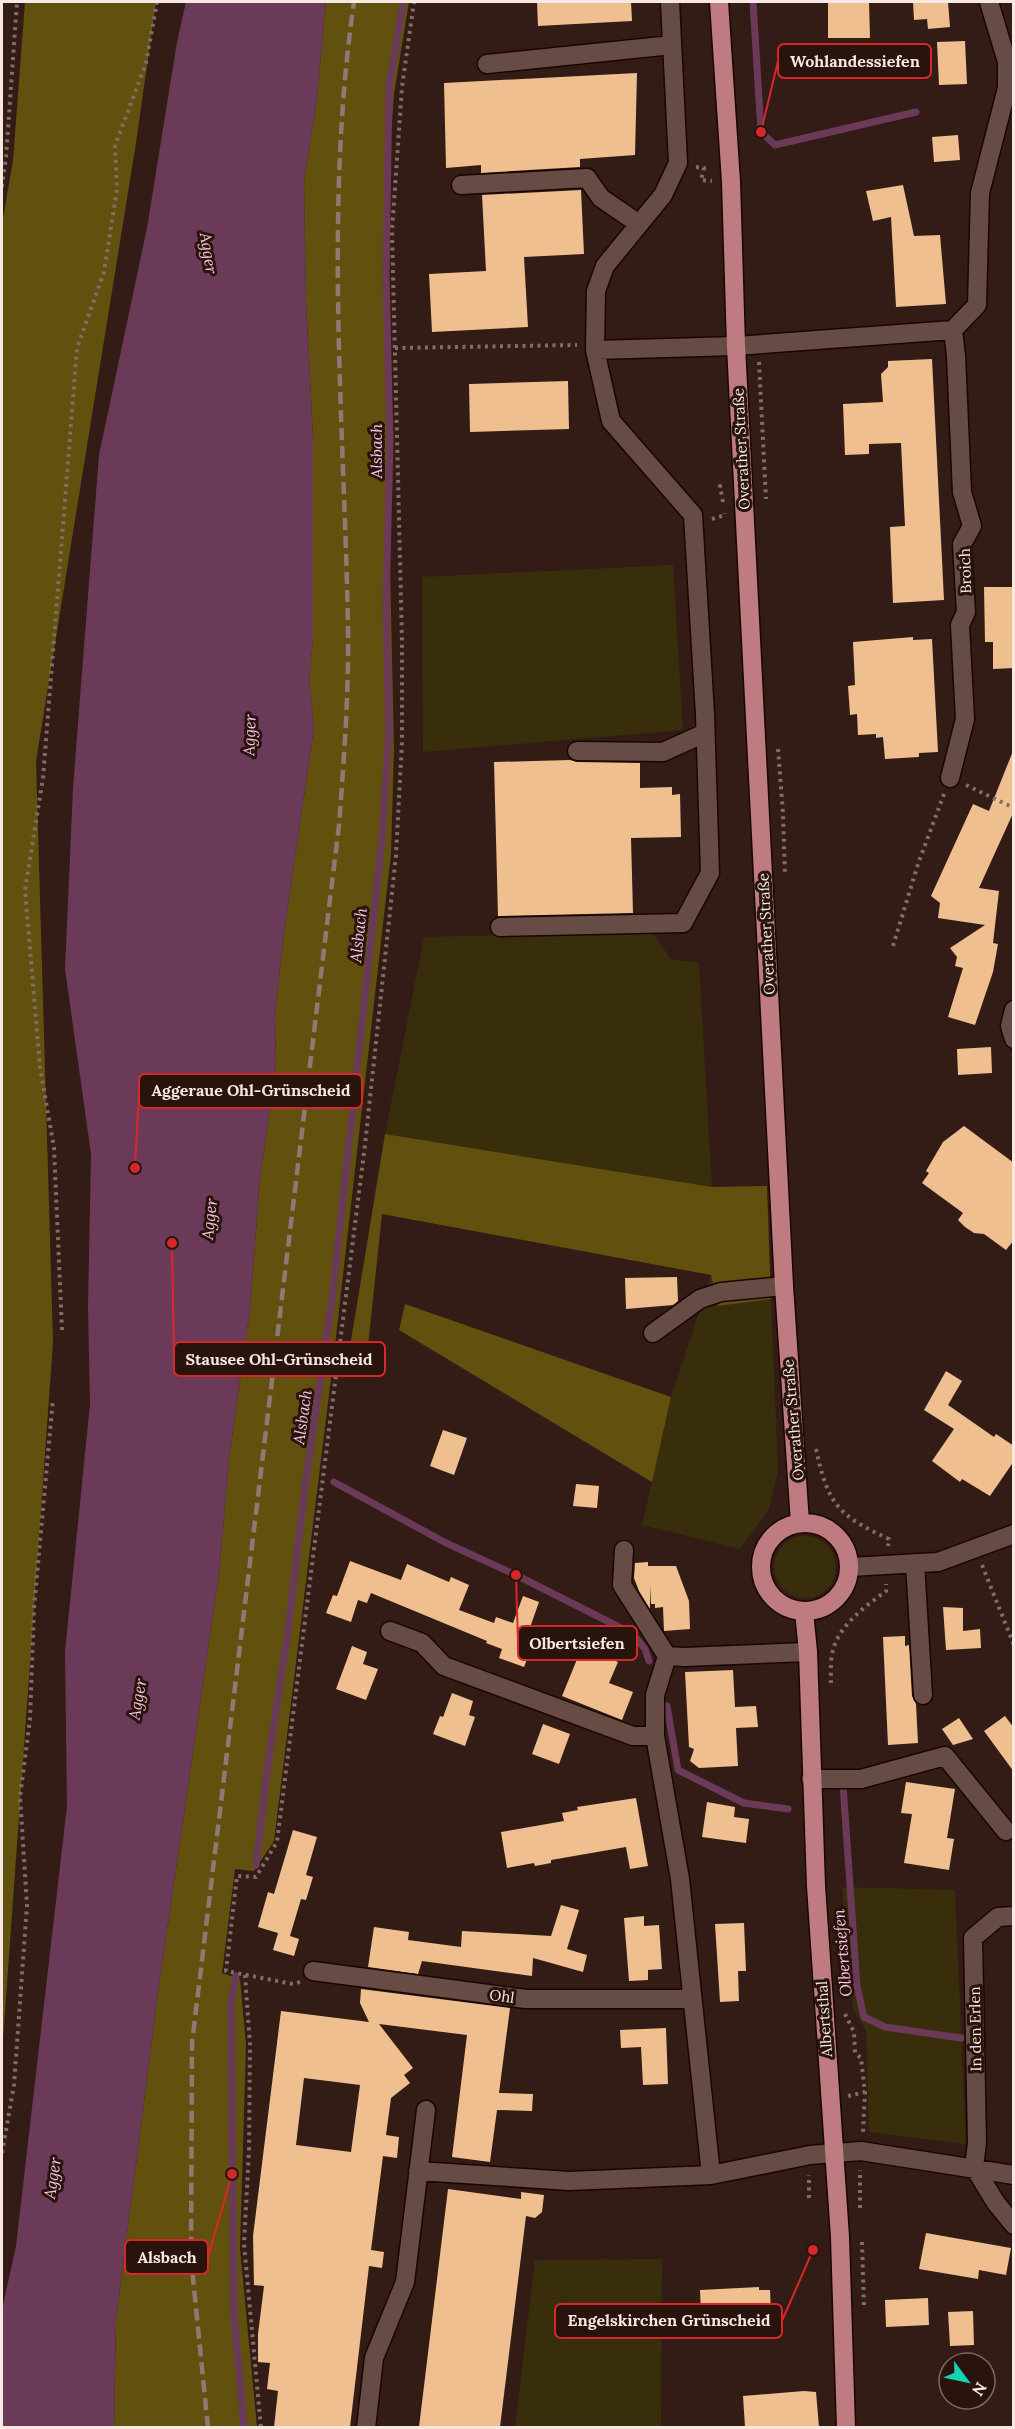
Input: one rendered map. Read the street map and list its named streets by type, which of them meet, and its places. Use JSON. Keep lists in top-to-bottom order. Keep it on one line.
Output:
{"streets":{"main road":["Overather Straße","Albertsthal"],"street":["Broich","Ohl","In den Erlen"]},"crossings":[["Overather Straße","Albertsthal"]],"water":["Agger","Alsbach","Olbertsiefen"],"places":["Wohlandessiefen","Aggeraue Ohl-Grünscheid","Stausee Ohl-Grünscheid","Olbertsiefen","Alsbach","Engelskirchen Grünscheid"],"north":"bottom right"}
